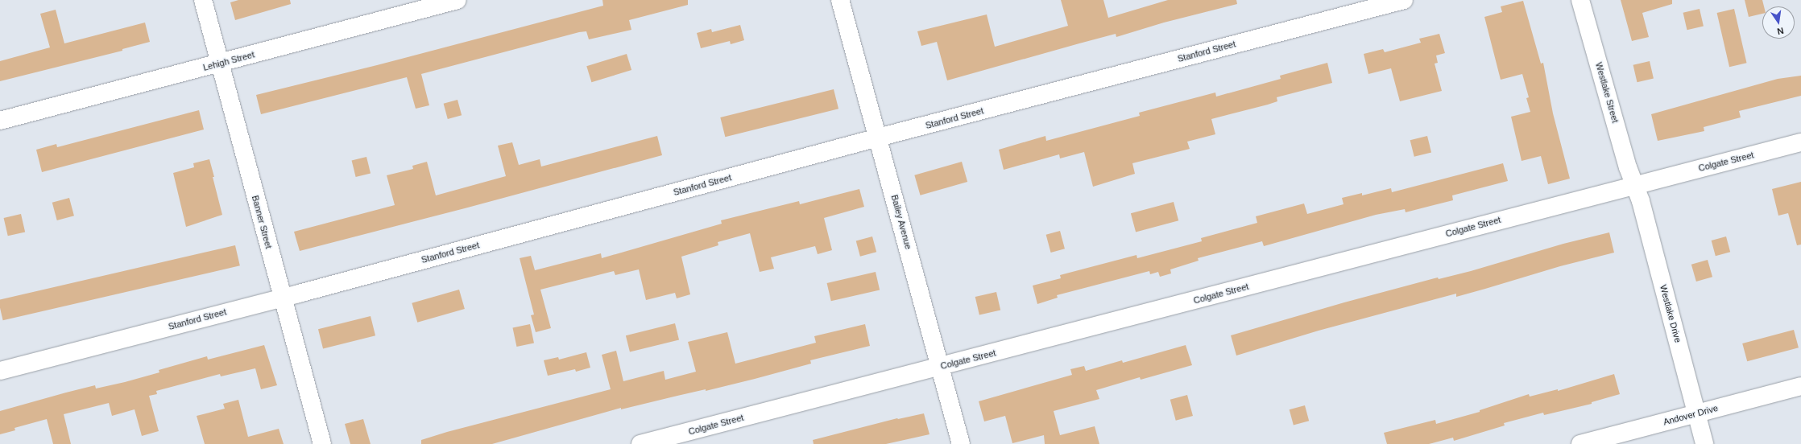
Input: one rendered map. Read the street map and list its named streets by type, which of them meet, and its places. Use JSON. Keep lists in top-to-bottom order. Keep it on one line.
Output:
{"streets":{"street":["Stanford Street","Lehigh Street","Westlake Street","Colgate Street","Banner Street","Bailey Avenue","Westlake Drive","Andover Drive"]},"crossings":[["Stanford Street","Banner Street"],["Stanford Street","Bailey Avenue"],["Lehigh Street","Banner Street"],["Westlake Street","Colgate Street"],["Westlake Street","Westlake Drive"],["Colgate Street","Bailey Avenue"],["Colgate Street","Westlake Drive"],["Westlake Drive","Andover Drive"]],"north":"bottom"}
